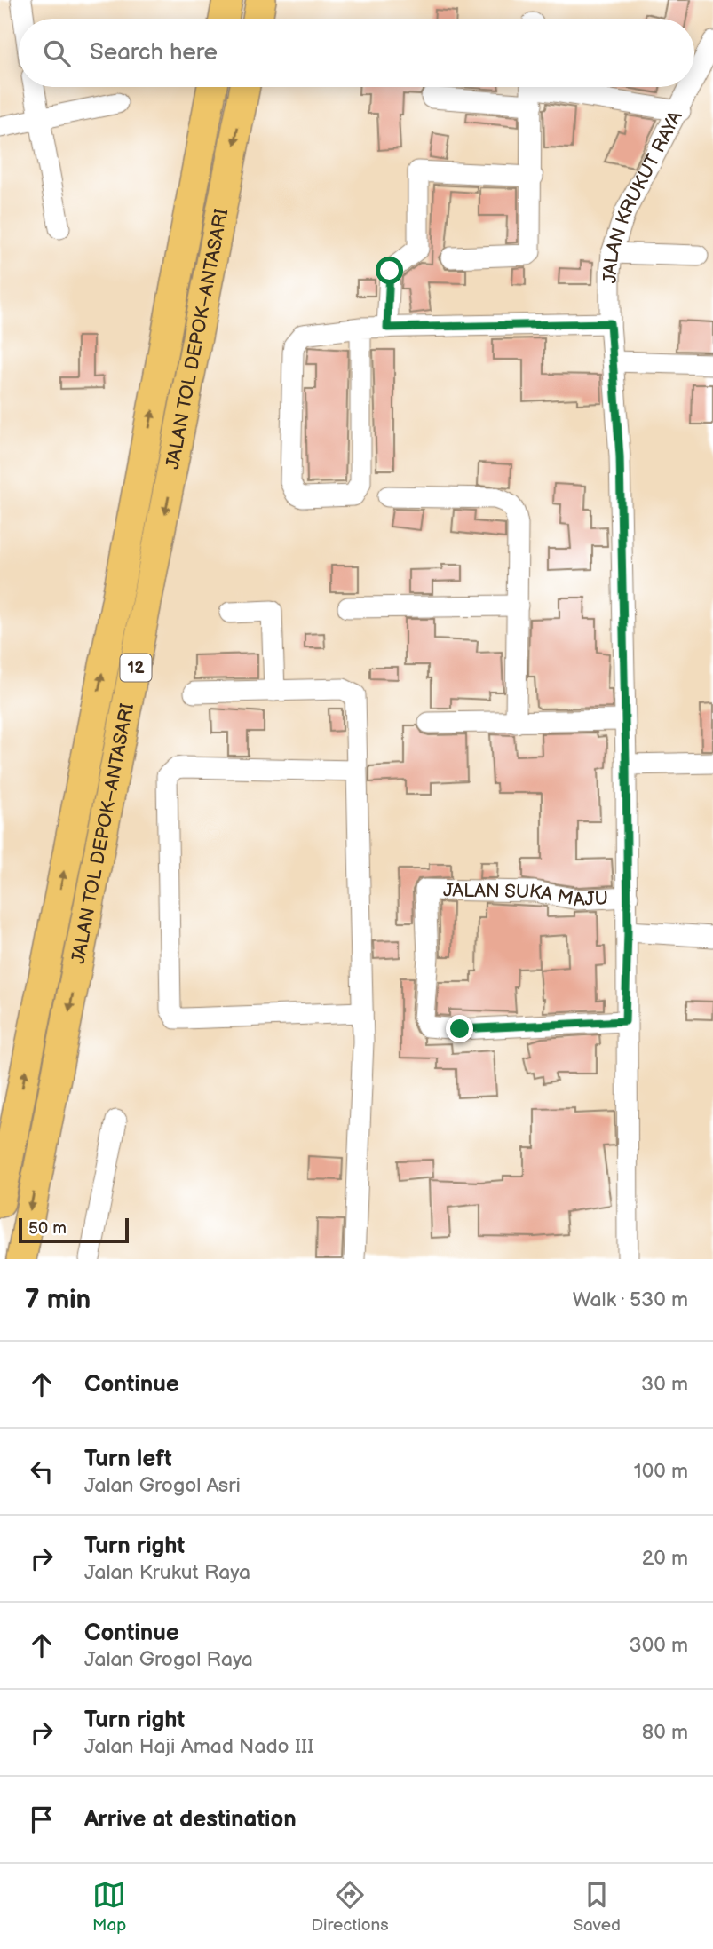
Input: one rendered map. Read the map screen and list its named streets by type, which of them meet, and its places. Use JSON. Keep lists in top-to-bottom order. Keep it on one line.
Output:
{"streets":{"highway":["JALAN TOL DEPOK–ANTASARI","12"],"street":["JALAN KRUKUT RAYA","JALAN SUKA MAJU"]},"crossings":[["JALAN KRUKUT RAYA","JALAN SUKA MAJU"]],"scale_bar":"50 m","page":{"search":"Search here","scale":"50 m","heading":["7 min","Walk · 530 m"],"list":[["Continue","30 m"],["Turn left","Jalan Grogol Asri","100 m"],["Turn right","Jalan Krukut Raya","20 m"],["Continue","Jalan Grogol Raya","300 m"],["Turn right","Jalan Haji Amad Nado III","80 m"],"Arrive at destination"],"nav":["Map","Directions","Saved"]}}
